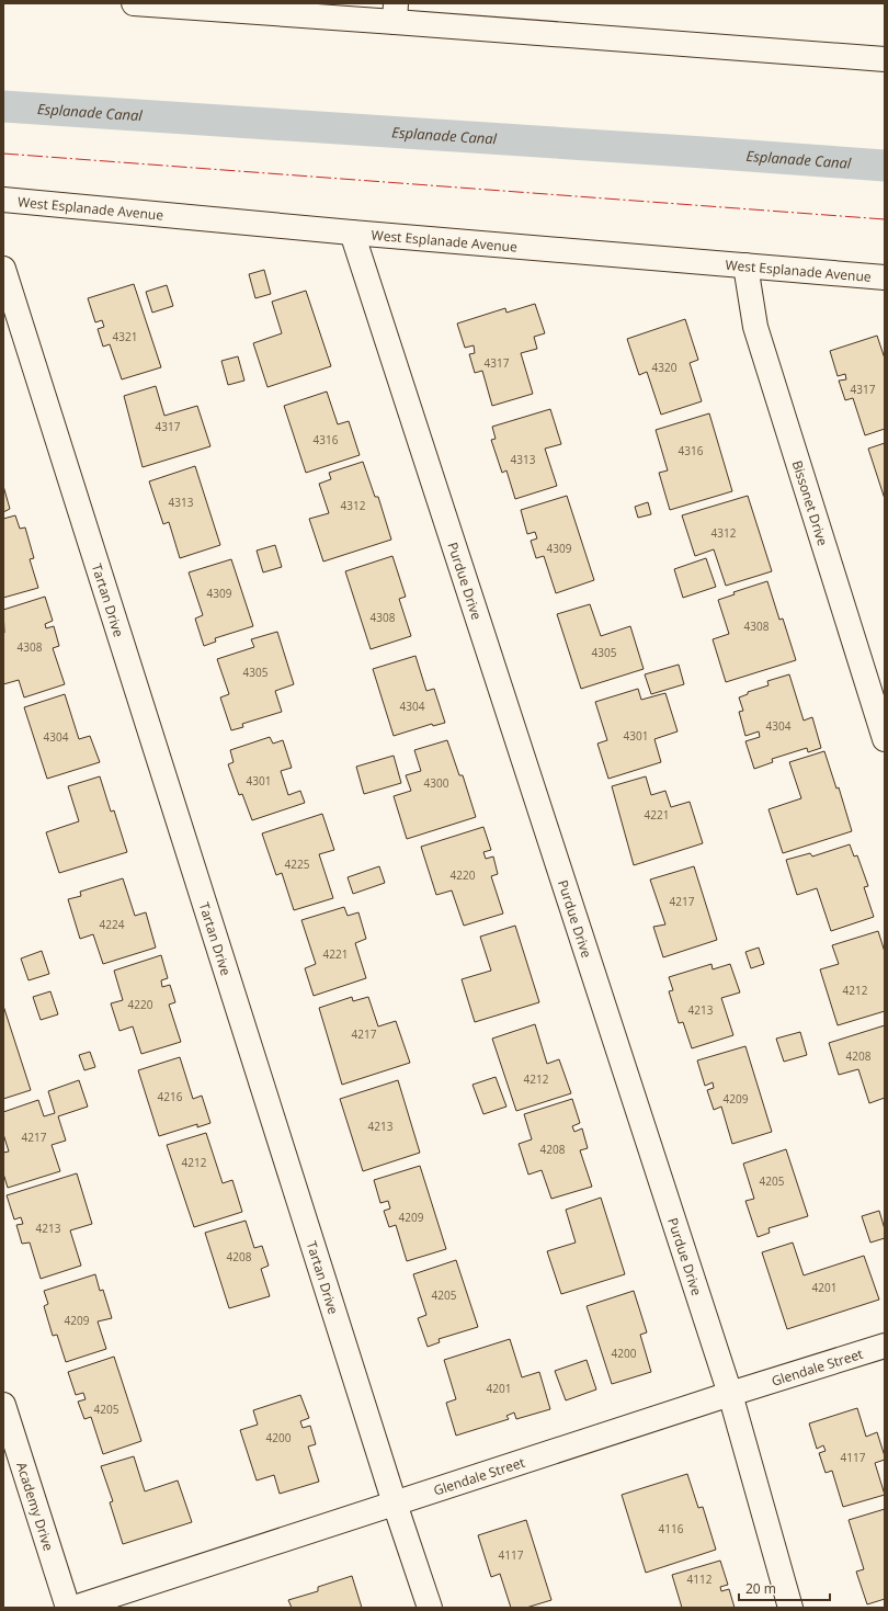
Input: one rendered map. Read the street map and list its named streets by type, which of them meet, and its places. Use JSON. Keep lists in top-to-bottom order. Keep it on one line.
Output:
{"streets":{"street":["West Esplanade Avenue","Bissonet Drive","Purdue Drive","Tartan Drive","Glendale Street","Academy Drive"]},"crossings":[["West Esplanade Avenue","Bissonet Drive"],["West Esplanade Avenue","Purdue Drive"],["Purdue Drive","Glendale Street"],["Tartan Drive","Glendale Street"]],"water":["Esplanade Canal"],"house_numbers":["4321","4317","4320","4317","4317","4316","4316","4313","4313","4312","4312","4309","4309","4308","4308","4308","4305","4305","4304","4304","4301","4304","4301","4300","4221","4225","4220","4217","4224","4221","4212","4220","4213","4217","4208","4212","4216","4209","4213","4217","4208","4212","4205","4209","4213","4208","4201","4205","4209","4200","4201","4205","4200","4117","4116","4117","4112"],"scale_bar":"20 m"}
